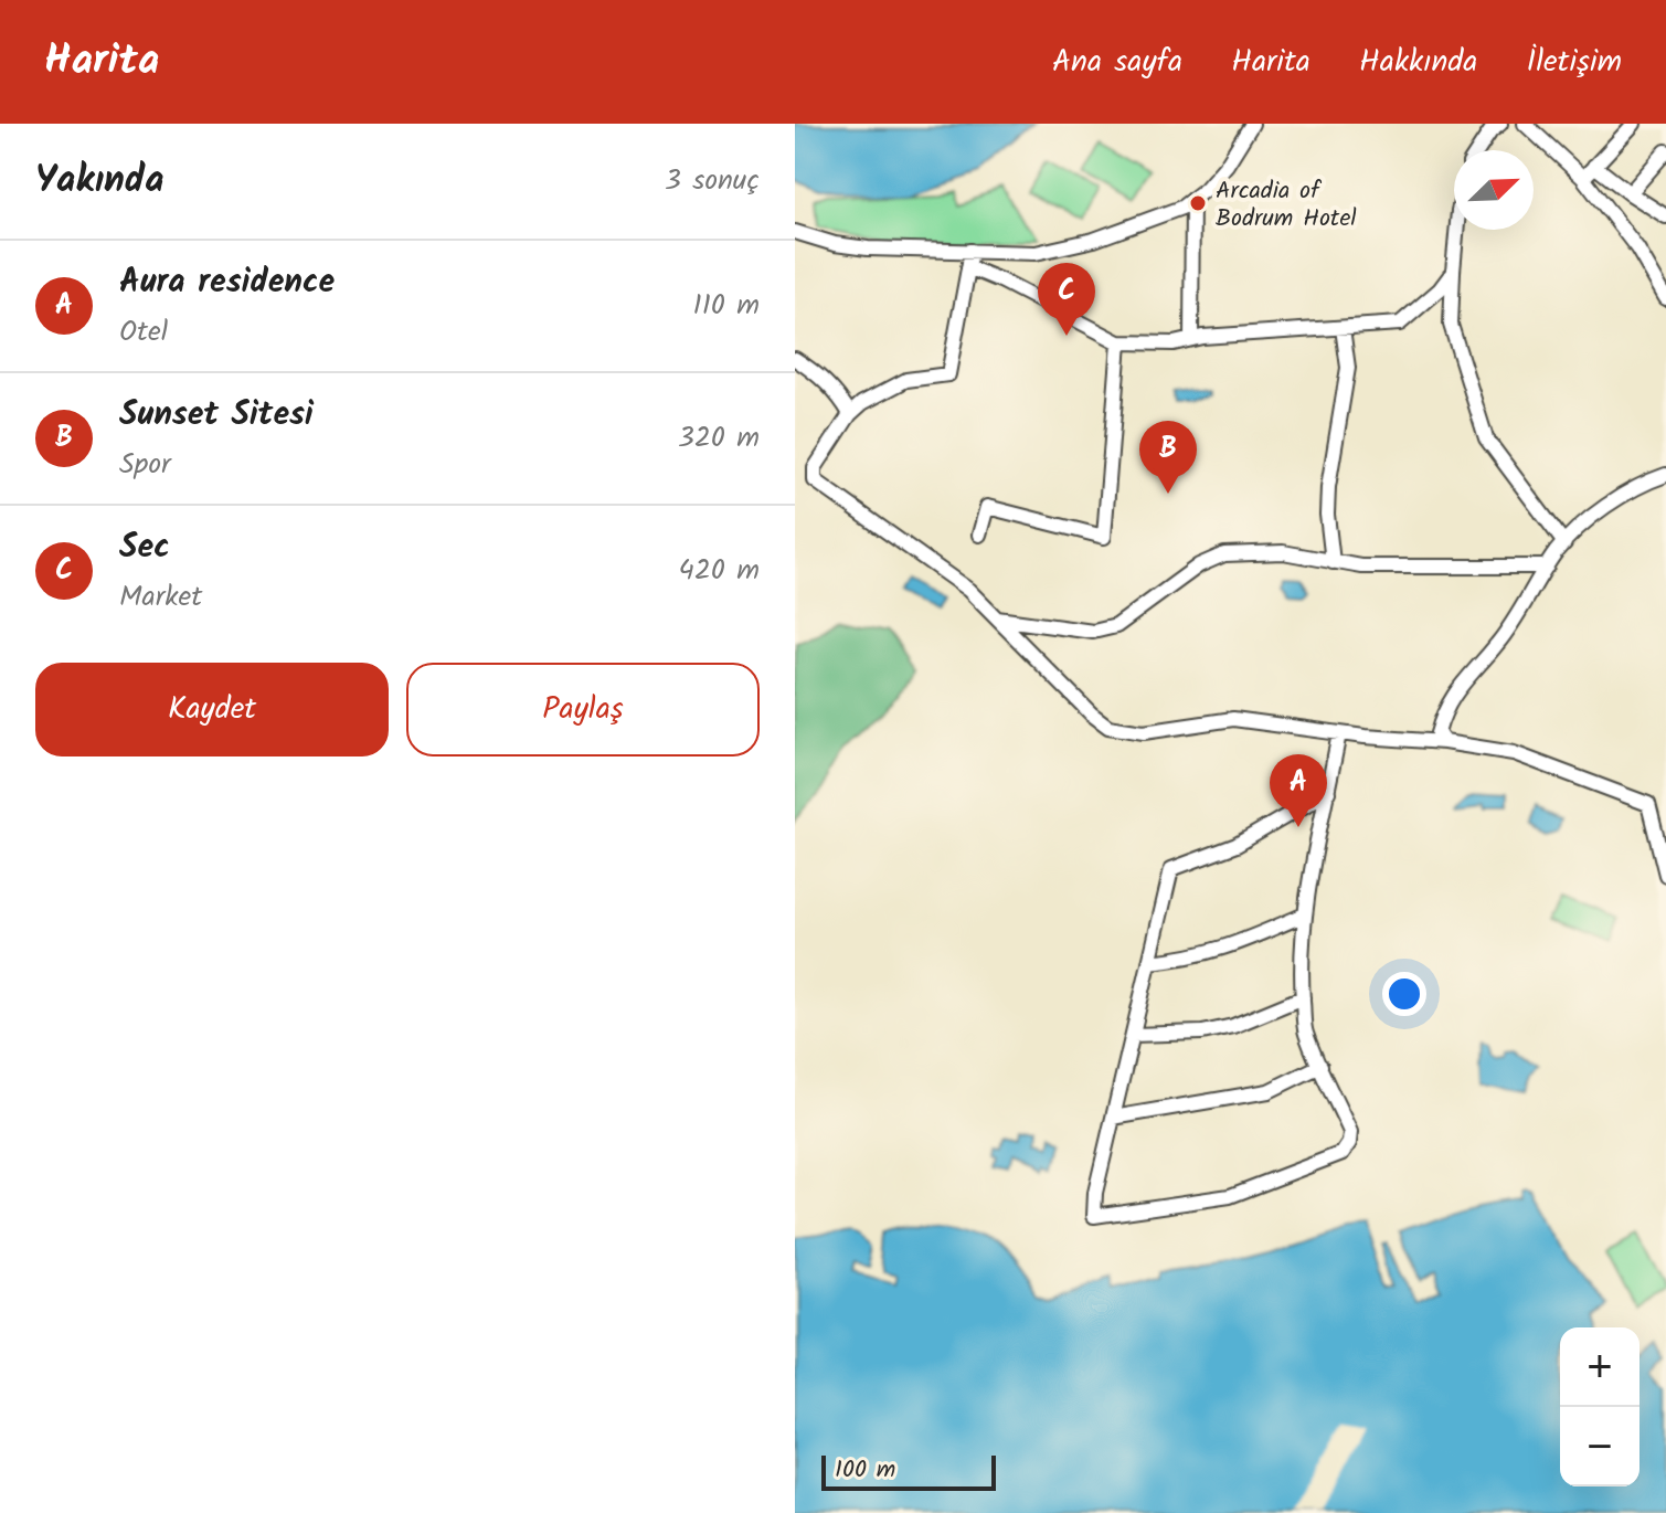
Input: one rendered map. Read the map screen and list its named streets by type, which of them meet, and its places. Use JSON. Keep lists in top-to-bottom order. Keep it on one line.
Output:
{"places":["Arcadia of Bodrum Hotel"],"scale_bar":"100 m","north":"top right","page":{"header":"Harita","nav":["Ana sayfa","Harita","Hakkında","İletişim"],"heading":["Yakında","3 sonuç"],"list":[{"mark":"A","name":"Aura residence","note":"Otel","value":"110 m"},{"mark":"B","name":"Sunset Sitesi","note":"Spor","value":"320 m"},{"mark":"C","name":"Sec","note":"Market","value":"420 m"}],"pins":["C","B","A"],"buttons":["Kaydet","Paylaş"],"map_buttons":["+","−"],"scale":"100 m"}}
